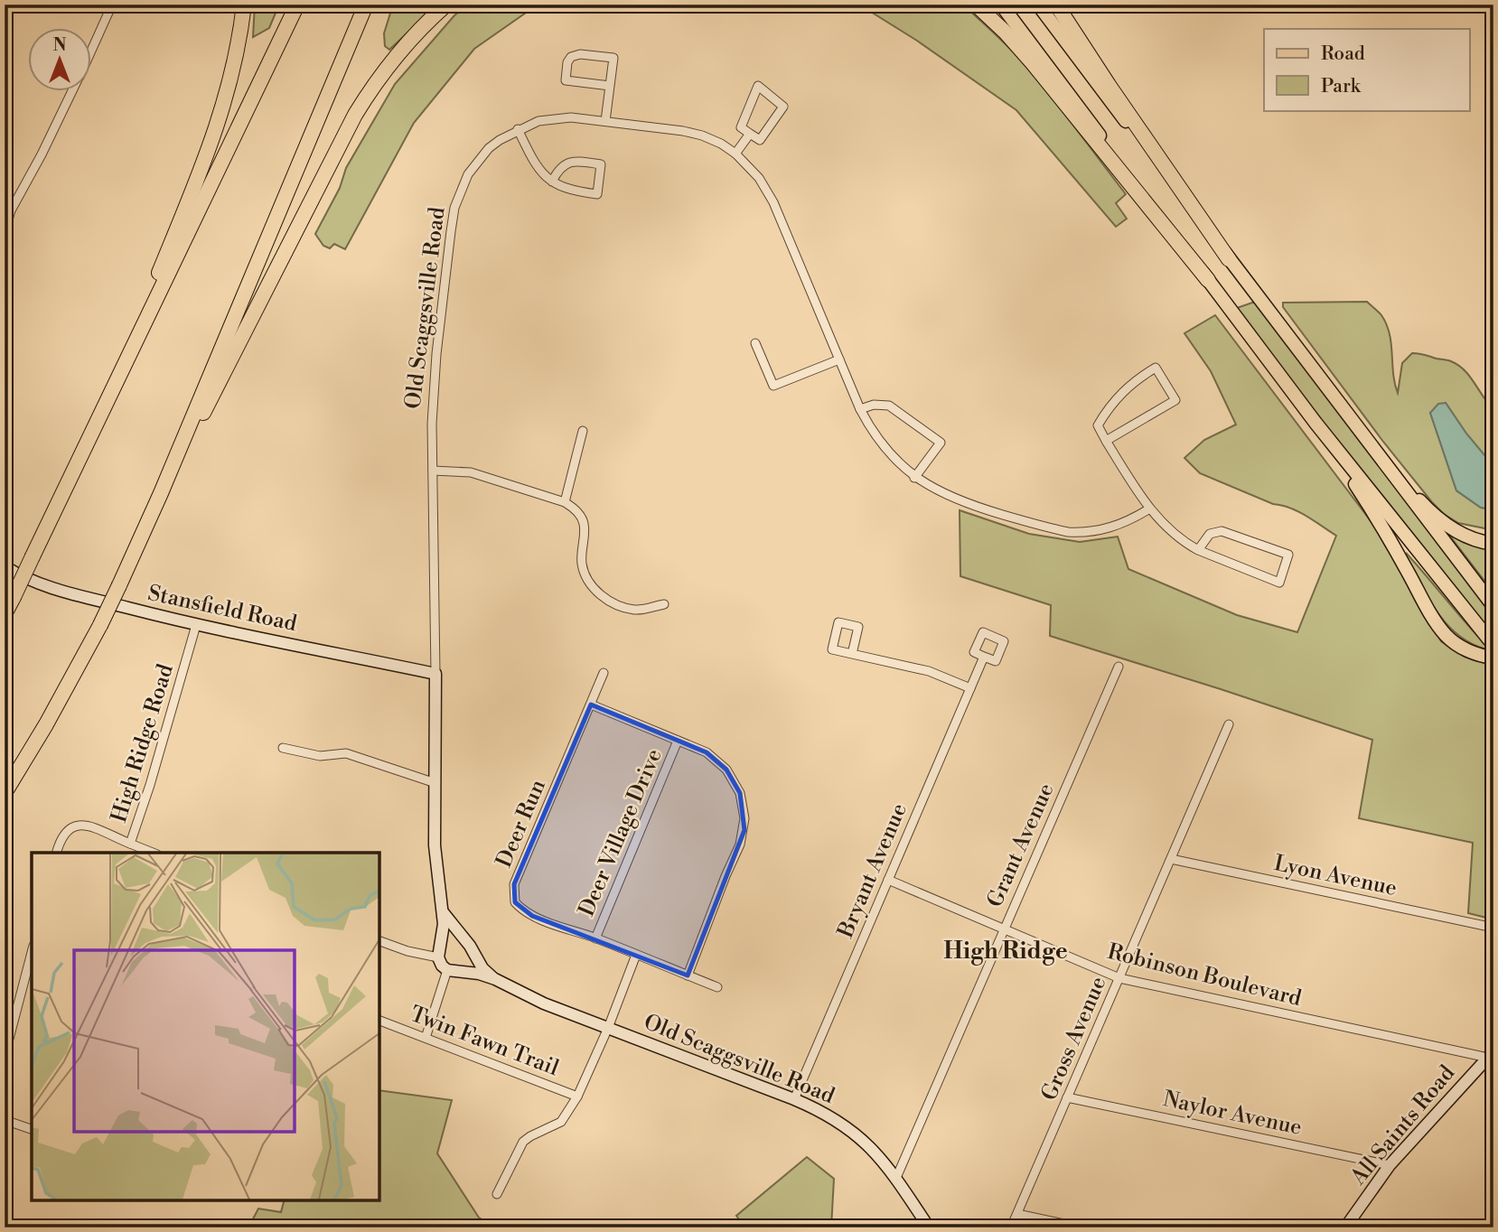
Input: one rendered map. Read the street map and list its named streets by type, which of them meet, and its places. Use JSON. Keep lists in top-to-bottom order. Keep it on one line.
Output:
{"streets":{"street":["Old Scaggsville Road","Stansfield Road","High Ridge Road","Deer Run","Deer Village Drive","Grant Avenue","Bryant Avenue","Lyon Avenue","Robinson Boulevard","Gross Avenue","Twin Fawn Trail","Naylor Avenue","All Saints Road"]},"crossings":[["Old Scaggsville Road","Stansfield Road"],["Old Scaggsville Road","Grant Avenue"],["Old Scaggsville Road","Bryant Avenue"],["Stansfield Road","High Ridge Road"],["Deer Run","Deer Village Drive"],["Grant Avenue","Robinson Boulevard"],["Bryant Avenue","Robinson Boulevard"],["Lyon Avenue","Gross Avenue"],["Robinson Boulevard","Gross Avenue"],["Robinson Boulevard","All Saints Road"],["Gross Avenue","Naylor Avenue"],["Naylor Avenue","All Saints Road"]],"districts":["High Ridge"],"legend":["Road","Park"],"north":"top"}
